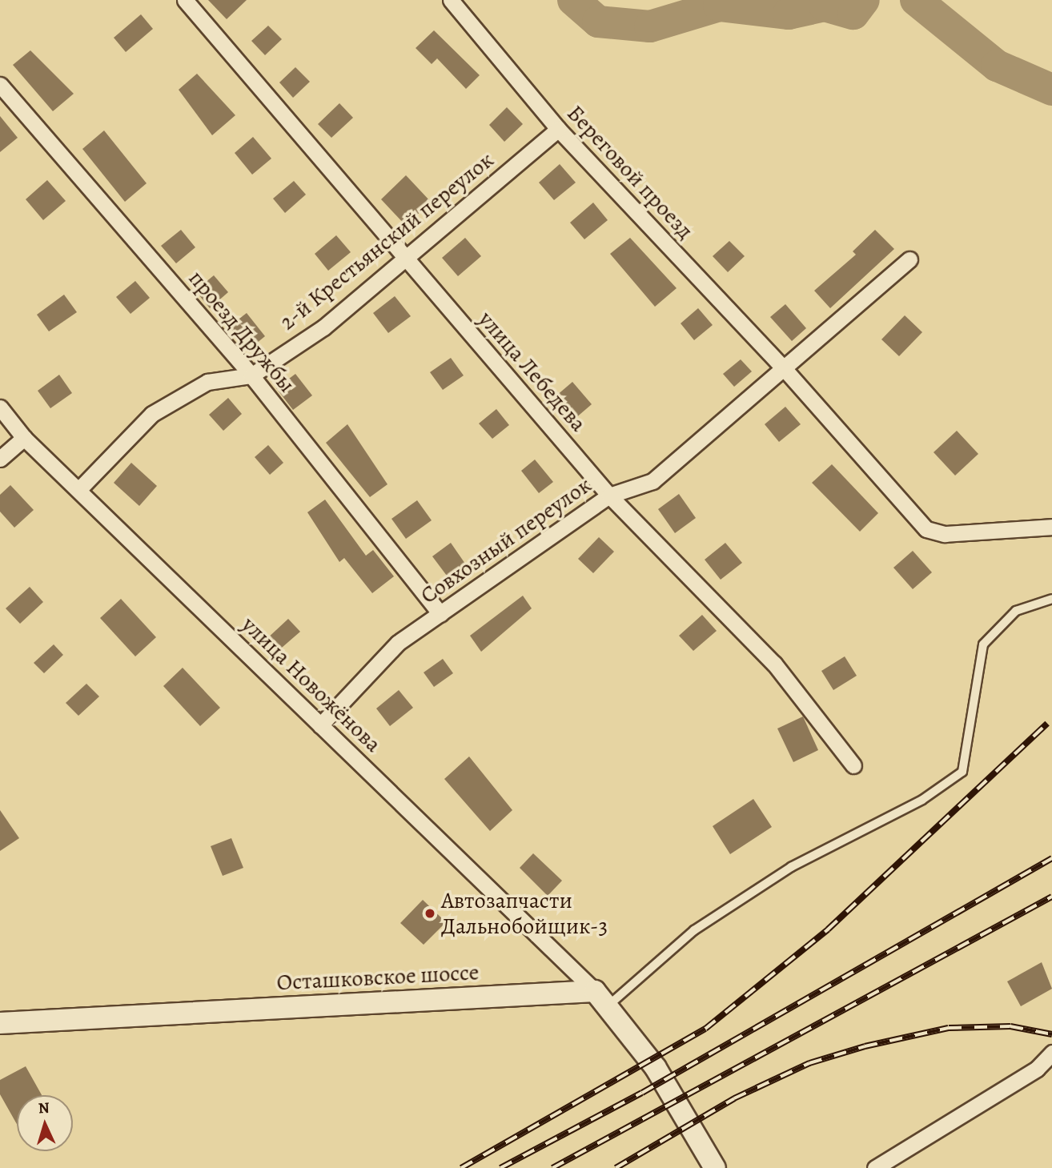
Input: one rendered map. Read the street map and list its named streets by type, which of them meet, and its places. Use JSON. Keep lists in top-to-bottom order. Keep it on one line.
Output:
{"streets":{"street":["Береговой проезд","2-й Крестьянский переулок","проезд Дружбы","улица Лебедева","Совхозный переулок","улица Новожёнова","Осташковское шоссе"]},"crossings":[["Береговой проезд","2-й Крестьянский переулок"],["Береговой проезд","Совхозный переулок"],["2-й Крестьянский переулок","проезд Дружбы"],["2-й Крестьянский переулок","улица Лебедева"],["2-й Крестьянский переулок","улица Новожёнова"],["проезд Дружбы","Совхозный переулок"],["улица Лебедева","Совхозный переулок"],["Совхозный переулок","улица Новожёнова"],["улица Новожёнова","Осташковское шоссе"]],"places":["Автозапчасти Дальнобойщик-3"],"north":"top"}
